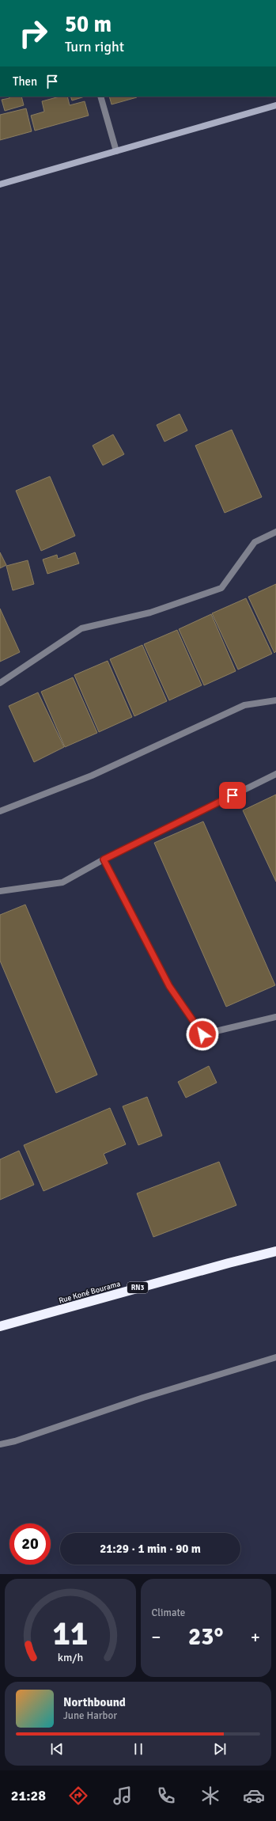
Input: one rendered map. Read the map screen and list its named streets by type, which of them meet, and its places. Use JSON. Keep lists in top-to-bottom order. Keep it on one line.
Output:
{"streets":{"highway":["RN3","Rue Koné Bourama"]},"page":{"turn":["50 m","Turn right"],"then":"Then","limit":"20","trip":"21:29 · 1 min · 90 m","tile":"Climate","heat":["−","23°","+"],"song":["Northbound","June Harbor"],"tabs":"21:28","gauge":["11","km/h"]}}
